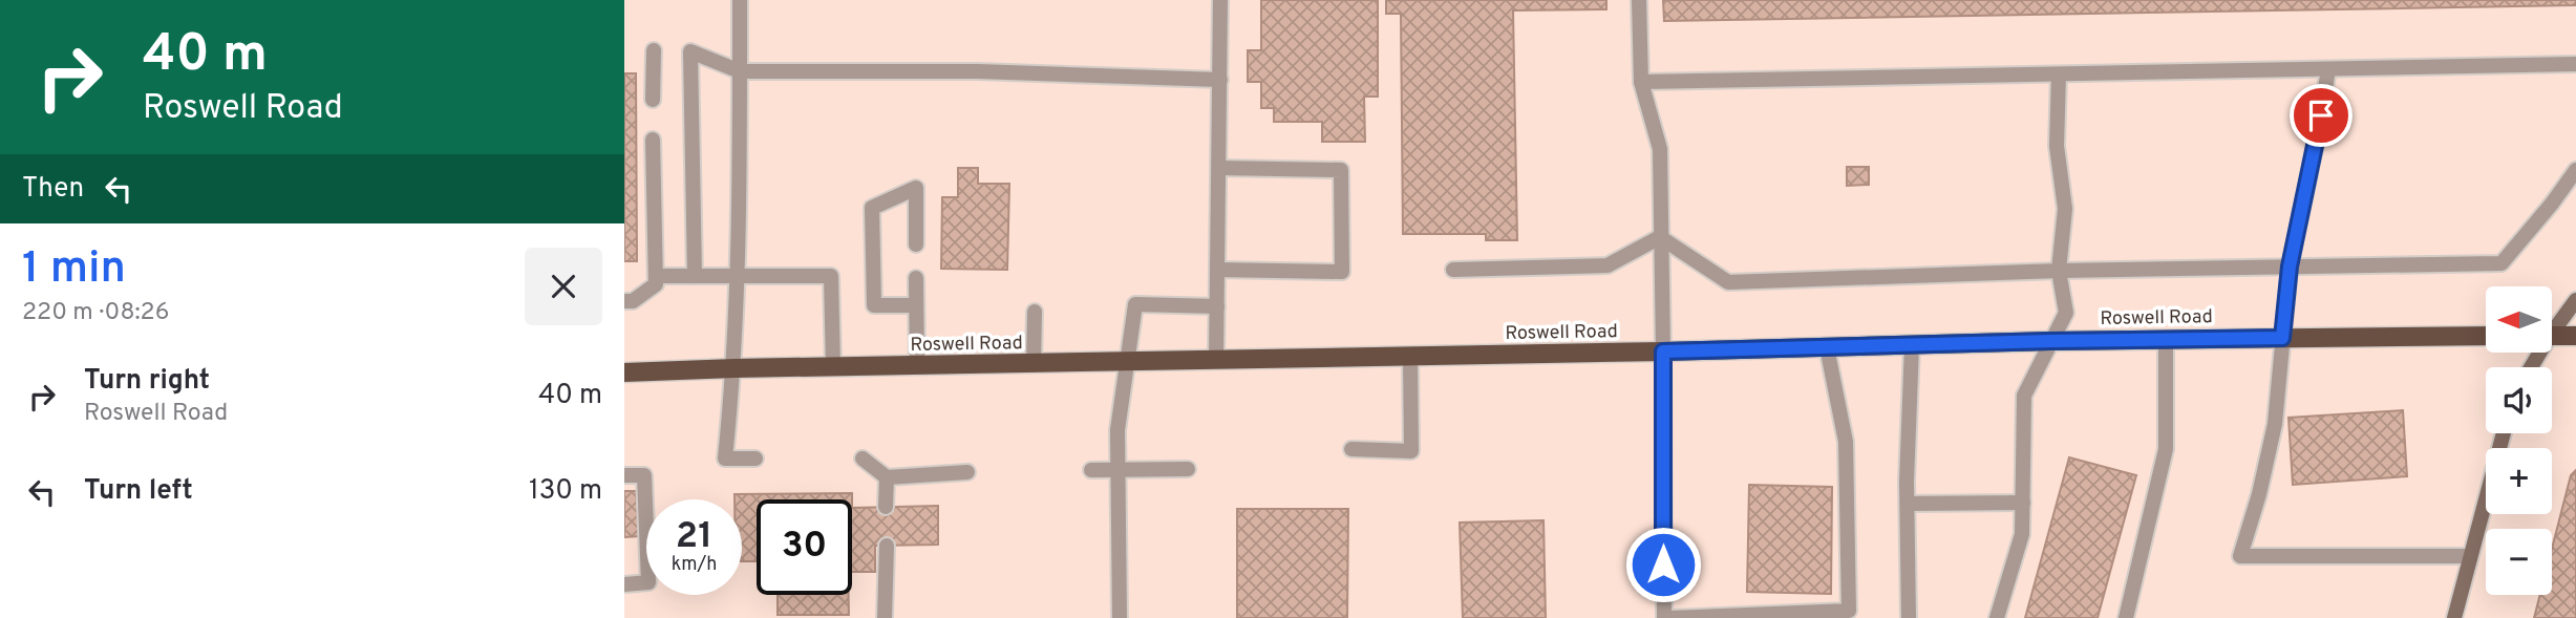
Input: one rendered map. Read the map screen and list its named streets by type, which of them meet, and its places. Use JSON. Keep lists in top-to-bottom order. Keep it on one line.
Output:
{"streets":{"main road":["Roswell Road"]},"north":"left","page":{"turn":["40 m","Roswell Road"],"then":"Then","heading":["1 min","220 m · 08:26"],"map_buttons":["+","−"],"list":[{"name":"Turn right","note":"Roswell Road","value":"40 m"},{"name":"Turn left","value":"130 m"}],"speed":"21 km/h","limit":"30"}}
